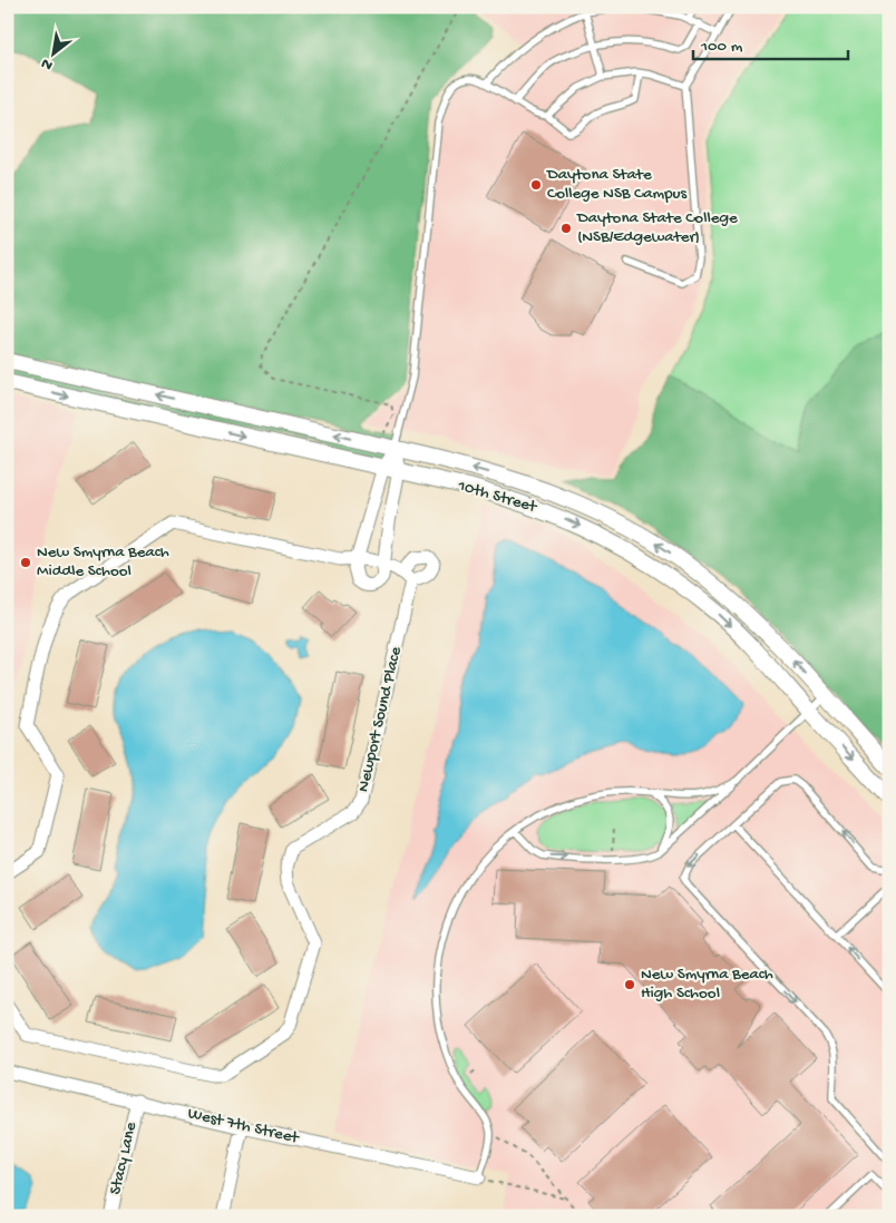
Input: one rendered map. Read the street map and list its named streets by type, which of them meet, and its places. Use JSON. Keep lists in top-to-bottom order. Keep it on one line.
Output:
{"streets":{"street":["10th Street","Newport Sound Place","West 7th Street","Stacy Lane"]},"crossings":[["West 7th Street","Stacy Lane"]],"places":["Daytona State College NSB Campus","Daytona State College (NSB/Edgewater)","New Smyrna Beach Middle School","New Smyrna Beach High School"],"scale_bar":"100 m","north":"bottom left"}
